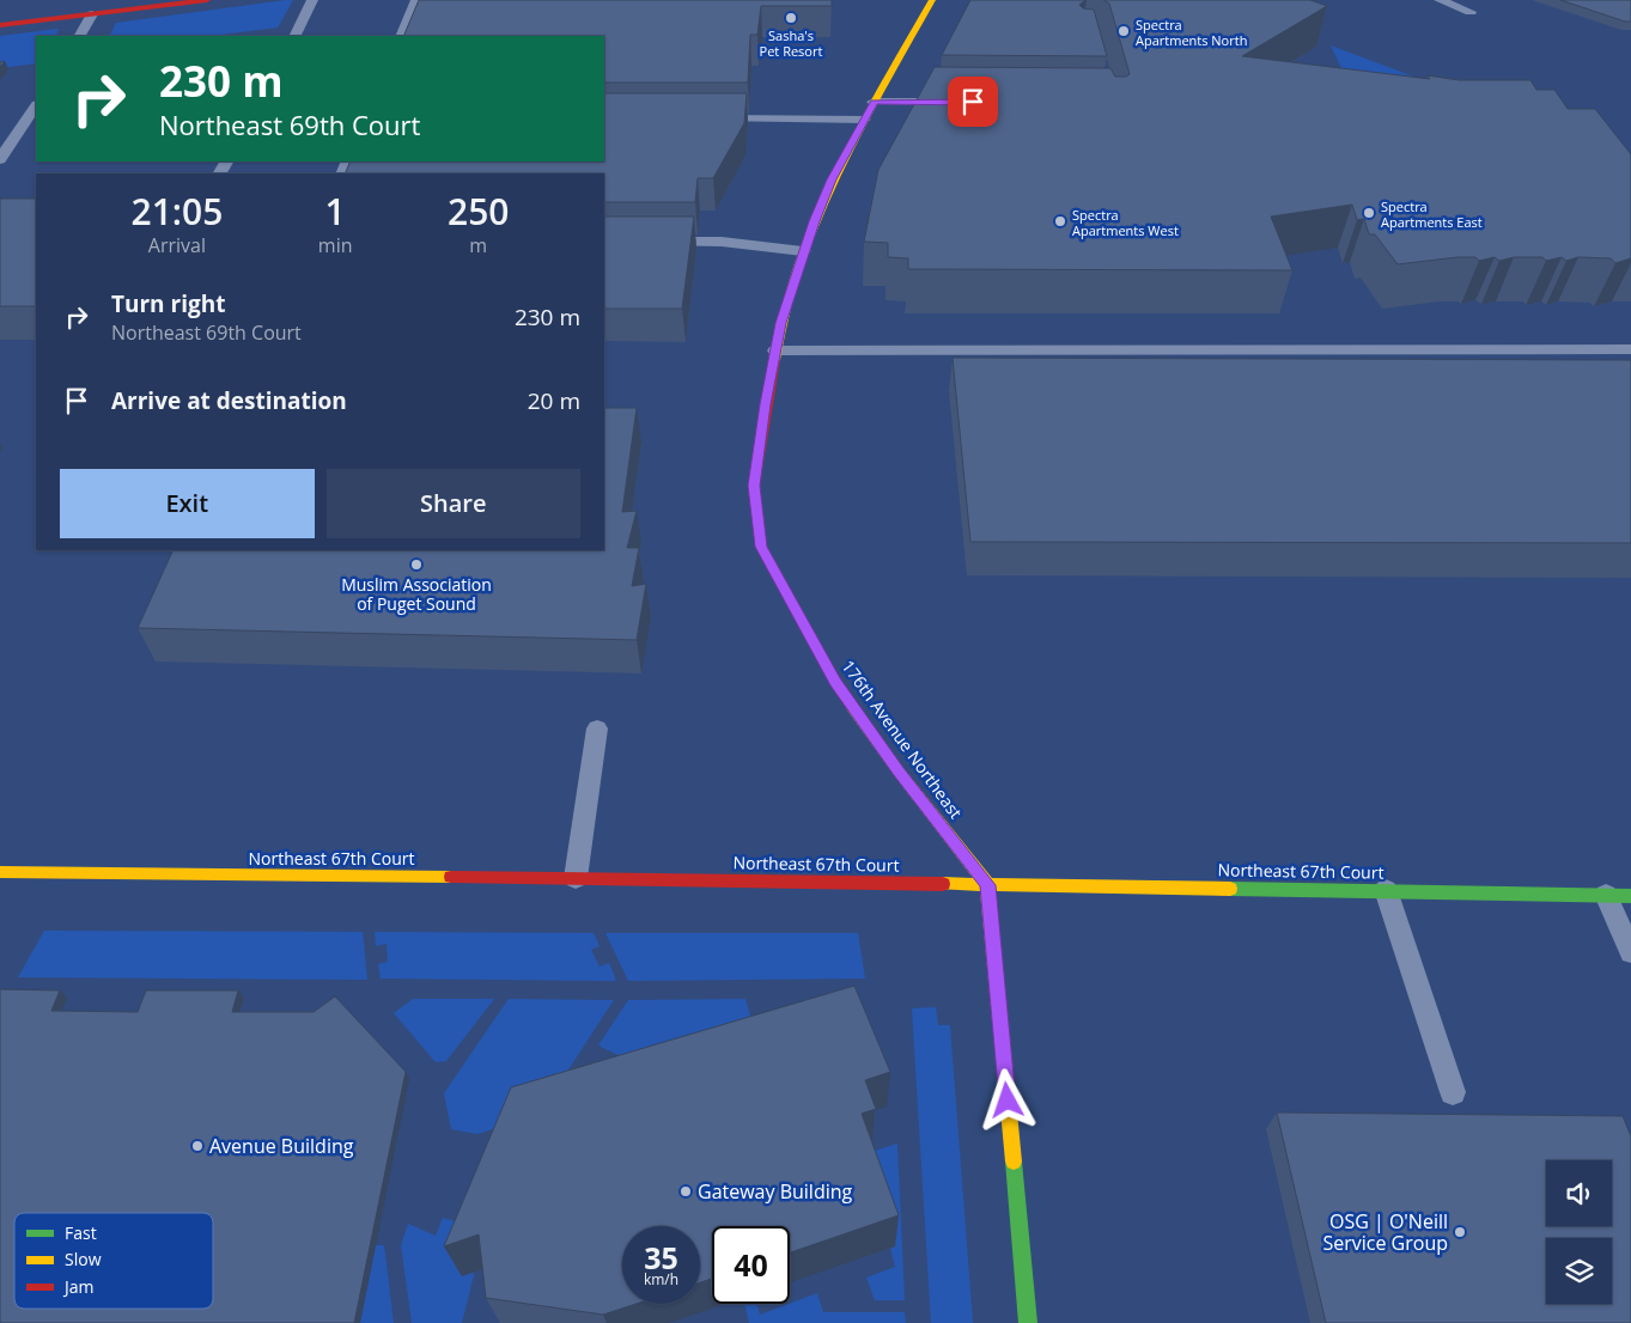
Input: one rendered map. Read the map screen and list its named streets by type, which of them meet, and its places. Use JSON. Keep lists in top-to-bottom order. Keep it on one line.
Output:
{"streets":{"street":["176th Avenue Northeast","Northeast 67th Court"]},"crossings":[["176th Avenue Northeast","Northeast 67th Court"]],"places":["Sasha's Pet Resort","Spectra Apartments North","Spectra Apartments East","Spectra Apartments West","Muslim Association of Puget Sound","Avenue Building","Gateway Building","OSG | O'Neill Service Group"],"legend":["Fast","Slow","Jam"],"page":{"turn":["230 m","Northeast 69th Court"],"eta":["21:05","Arrival","1","min","250","m"],"list":[{"name":"Turn right","note":"Northeast 69th Court","value":"230 m"},{"name":"Arrive at destination","value":"20 m"}],"buttons":["Exit","Share"],"speed":"35 km/h","limit":"40"}}
